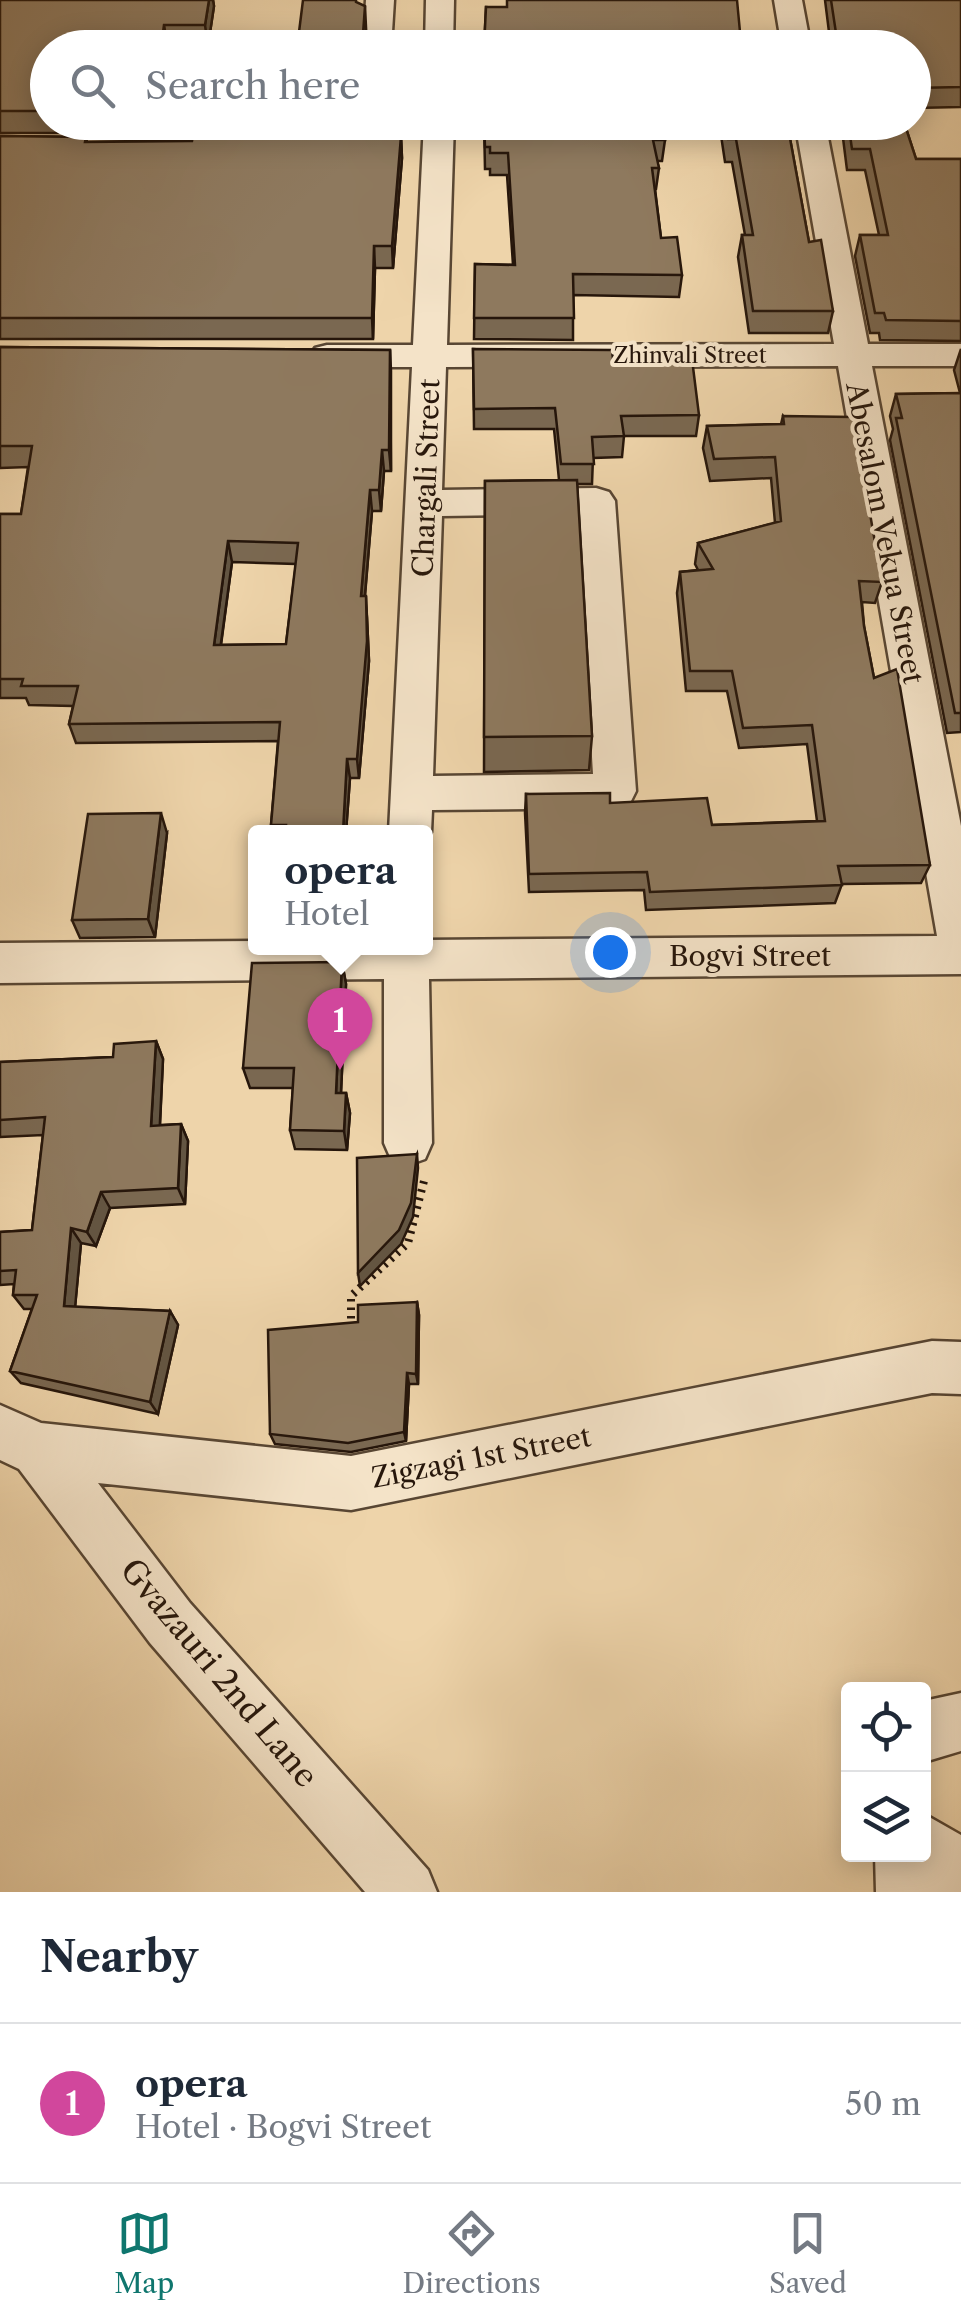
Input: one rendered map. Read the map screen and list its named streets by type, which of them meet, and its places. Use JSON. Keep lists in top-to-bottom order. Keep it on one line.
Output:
{"streets":{"street":["Zhinvali Street","Chargali Street","Abesalom Vekua Street","Bogvi Street","Zigzagi 1st Street","Gvazauri 2nd Lane"]},"crossings":[["Zhinvali Street","Chargali Street"],["Zhinvali Street","Abesalom Vekua Street"],["Zigzagi 1st Street","Gvazauri 2nd Lane"]],"page":{"search":"Search here","popup":["opera","Hotel"],"pins":"1","heading":"Nearby","list":[{"mark":"1","name":"opera","note":"Hotel · Bogvi Street","value":"50 m"}],"nav":["Map","Directions","Saved"]}}
